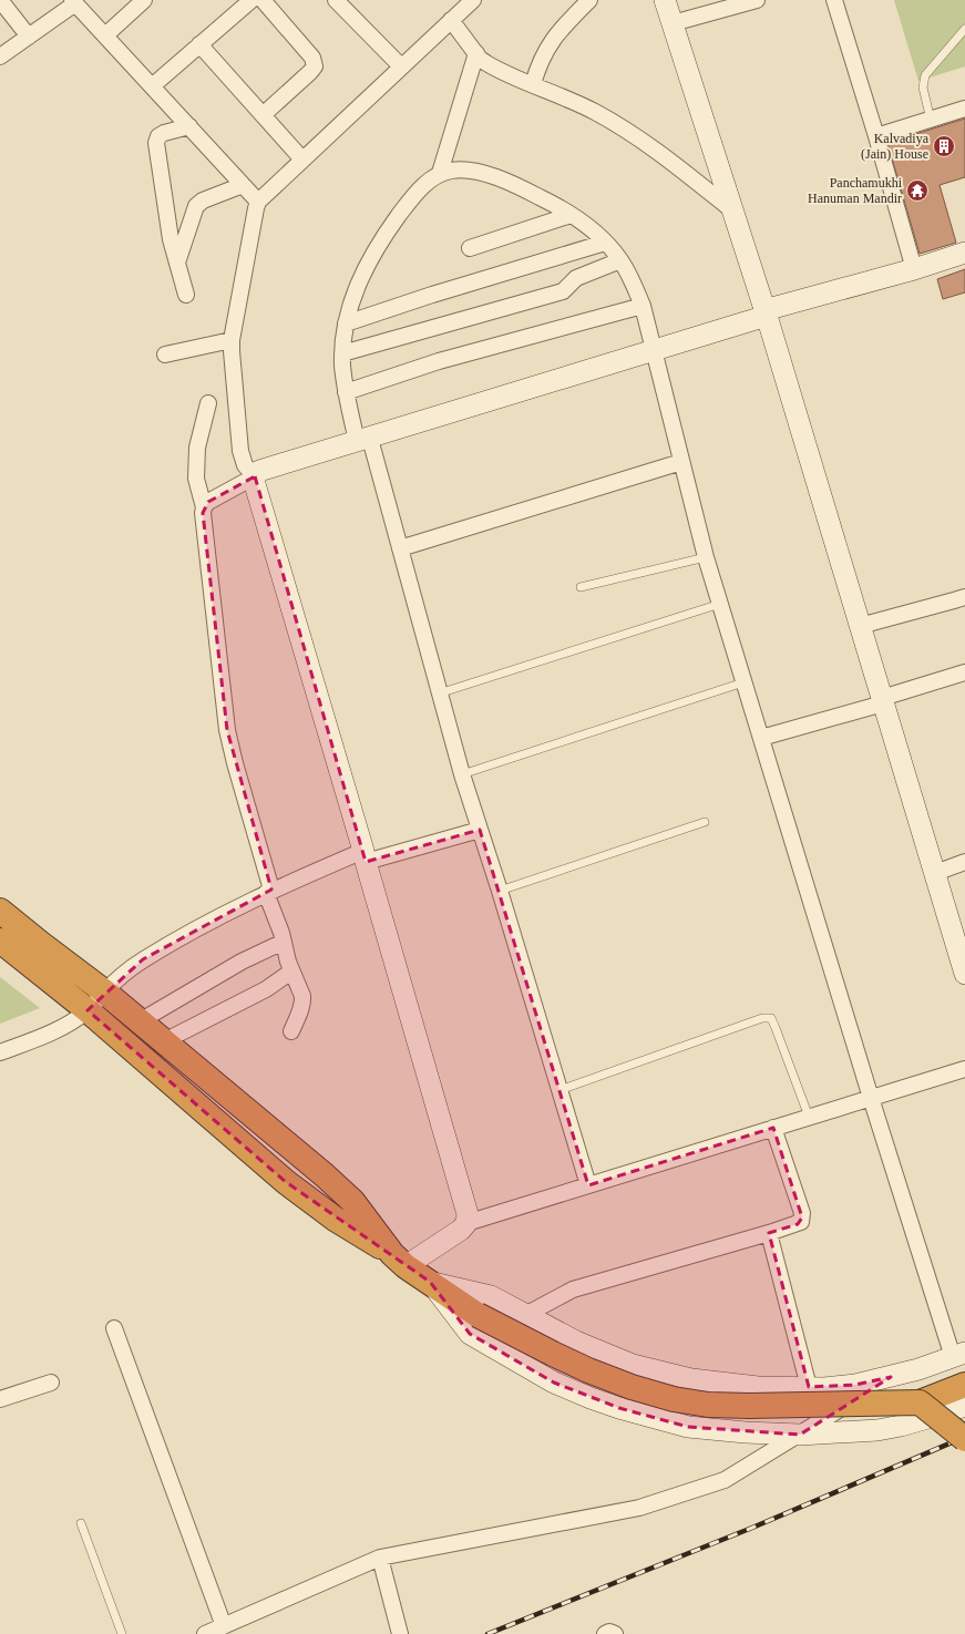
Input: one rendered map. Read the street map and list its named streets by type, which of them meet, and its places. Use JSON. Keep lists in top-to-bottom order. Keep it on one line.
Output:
{"places":{"building":["Kalvadiya (Jain) House"],"temple":["Panchamukhi Hanuman Mandir"]}}
